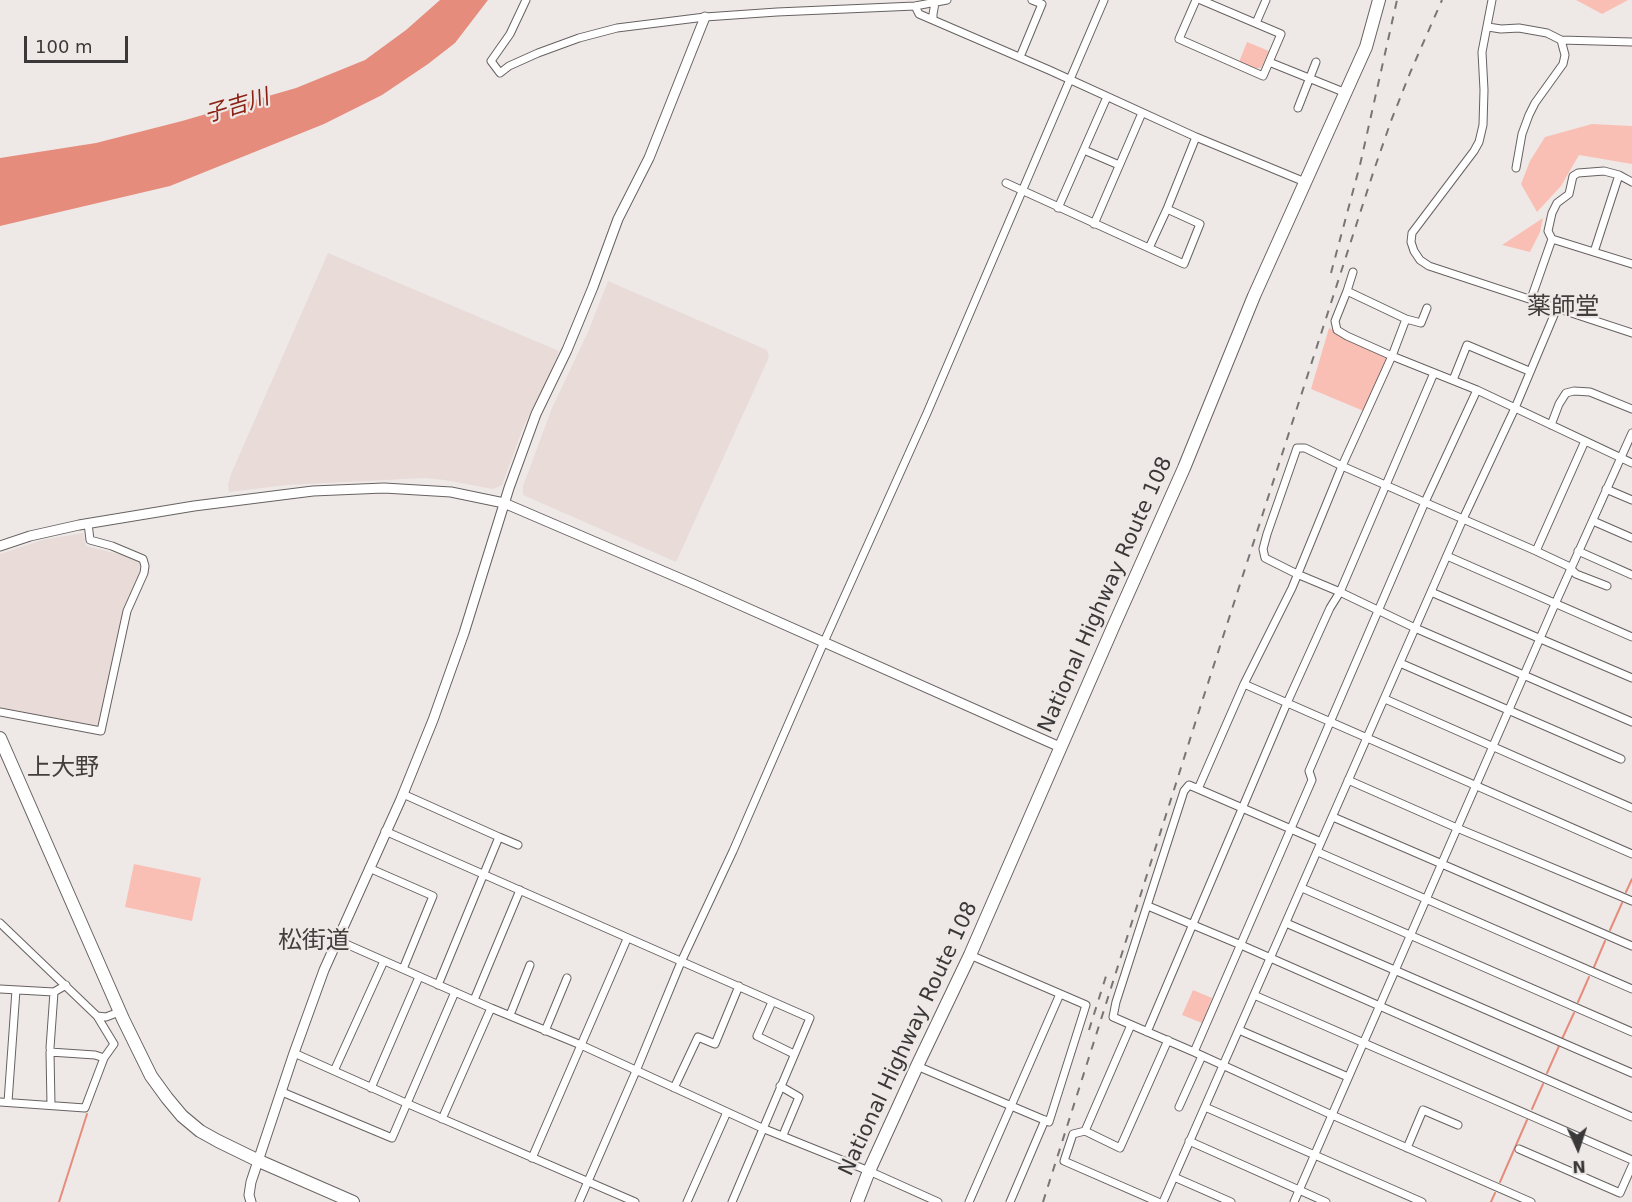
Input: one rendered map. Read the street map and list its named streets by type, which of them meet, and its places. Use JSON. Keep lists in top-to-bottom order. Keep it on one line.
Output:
{"streets":{"highway":["National Highway Route 108"]},"districts":["薬師堂","上大野","松街道"],"water":["子吉川"],"scale_bar":"100 m","north":"bottom"}
